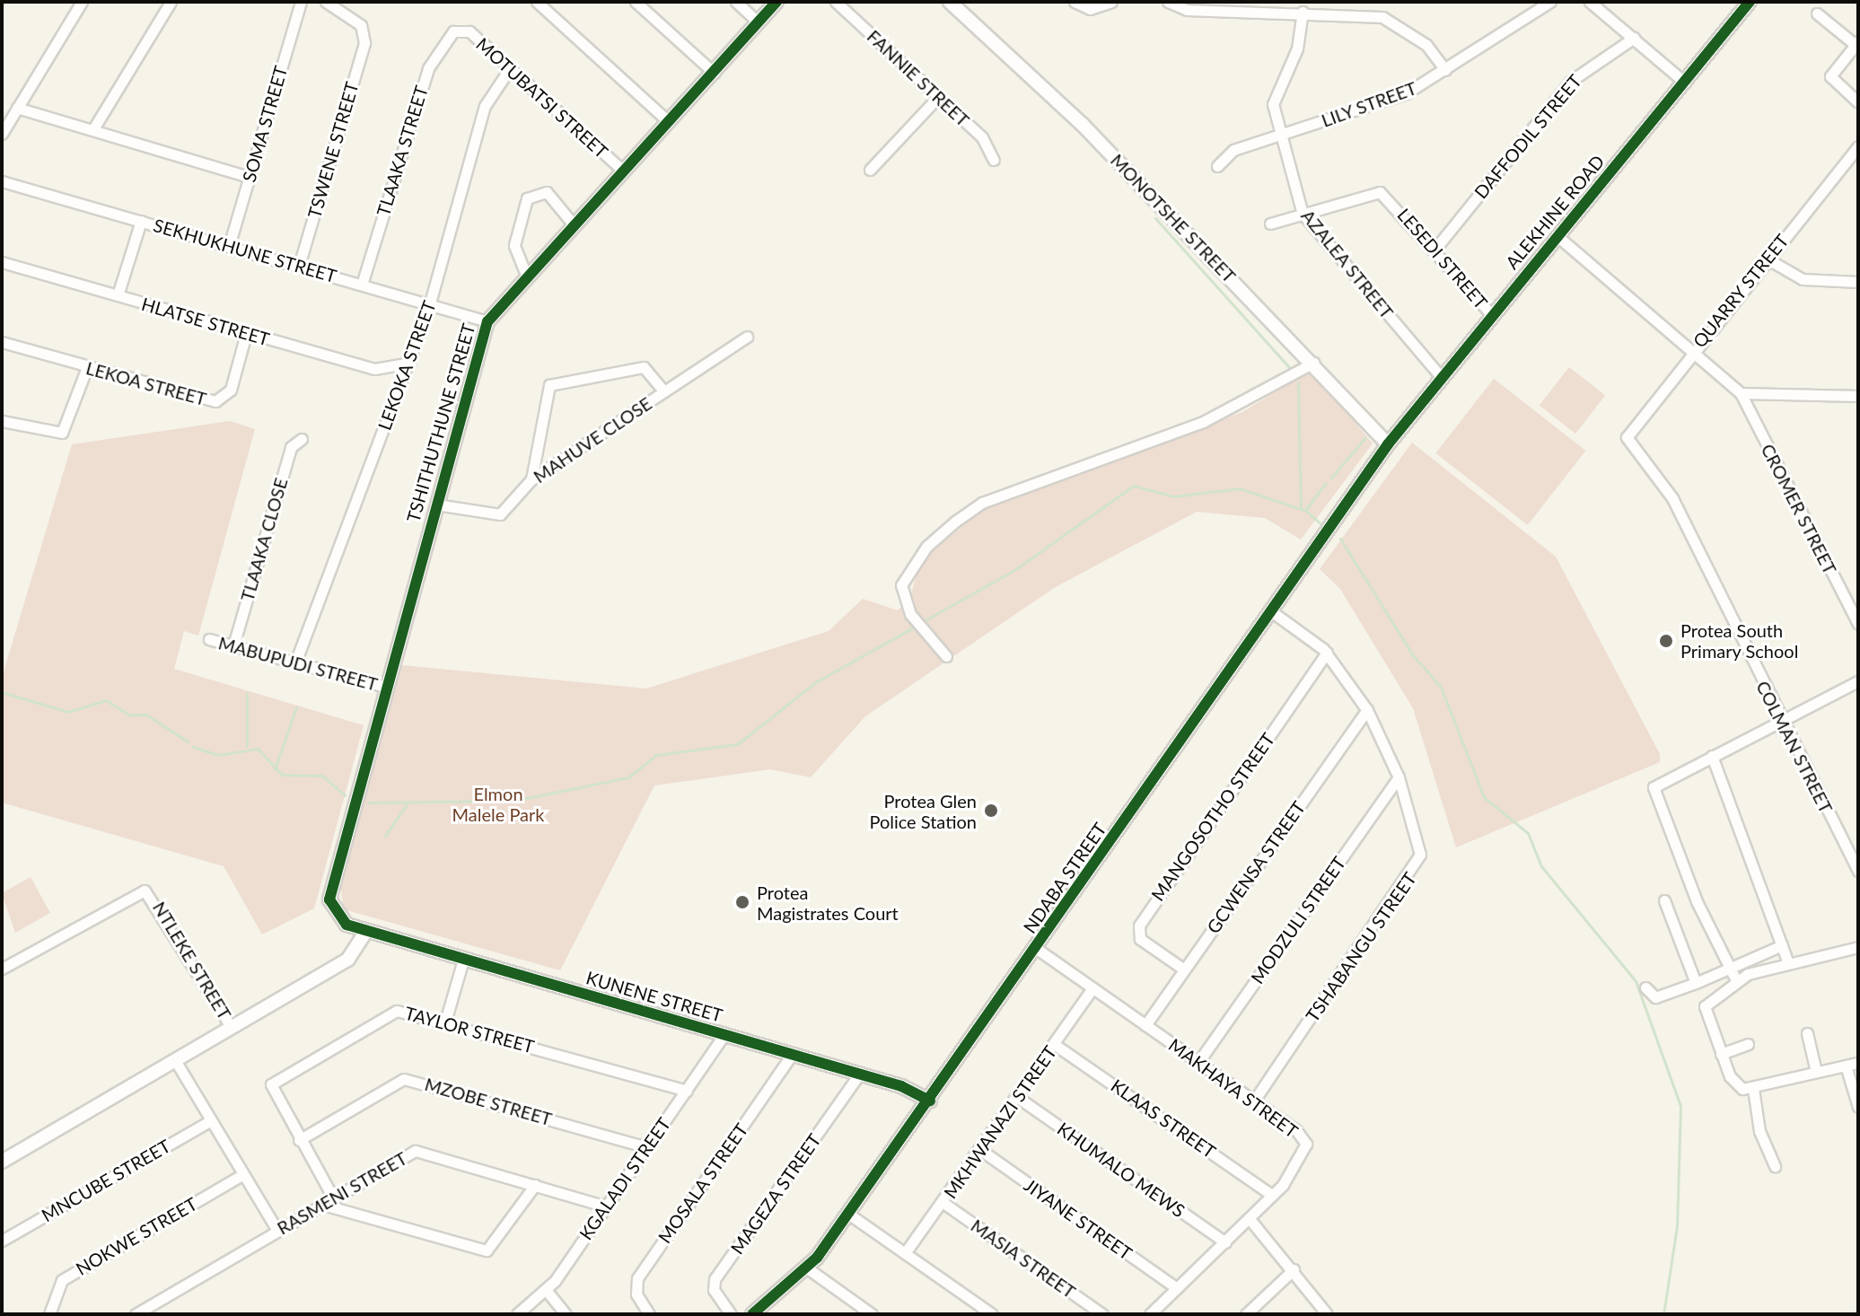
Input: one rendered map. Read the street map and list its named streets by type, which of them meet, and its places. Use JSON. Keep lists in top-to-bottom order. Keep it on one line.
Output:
{"streets":{"street":["FANNIE STREET","MOTUBATSI STREET","LILY STREET","SOMA STREET","DAFFODIL STREET","TSWENE STREET","TLAAKA STREET","ALEKHINE ROAD","MONOTSHE STREET","SEKHUKHUNE STREET","LESEDI STREET","AZALEA STREET","QUARRY STREET","HLATSE STREET","LEKOKA STREET","LEKOA STREET","TSHITHUTHUNE STREET","MAHUVE CLOSE","CROMER STREET","TLAAKA CLOSE","MABUPUDI STREET","COLMAN STREET","MANGOSOTHO STREET","GCWENSA STREET","NDABA STREET","MODZULI STREET","TSHABANGU STREET","NTLEKE STREET","KUNENE STREET","TAYLOR STREET","MAKHAYA STREET","MZOBE STREET","KLAAS STREET","MKHWANAZI STREET","KHUMALO MEWS","KGALADI STREET","MNCUBE STREET","MOSALA STREET","RASMENI STREET","MAGEZA STREET","JIYANE STREET","NOKWE STREET","MASIA STREET"]},"crossings":[["MOTUBATSI STREET","TLAAKA STREET"],["MOTUBATSI STREET","LEKOKA STREET"],["MOTUBATSI STREET","TSHITHUTHUNE STREET"],["LILY STREET","AZALEA STREET"],["SOMA STREET","SEKHUKHUNE STREET"],["DAFFODIL STREET","LESEDI STREET"],["TSWENE STREET","SEKHUKHUNE STREET"],["TLAAKA STREET","SEKHUKHUNE STREET"],["ALEKHINE ROAD","MONOTSHE STREET"],["ALEKHINE ROAD","LESEDI STREET"],["ALEKHINE ROAD","AZALEA STREET"],["ALEKHINE ROAD","CROMER STREET"],["ALEKHINE ROAD","NDABA STREET"],["MONOTSHE STREET","NDABA STREET"],["SEKHUKHUNE STREET","LEKOKA STREET"],["SEKHUKHUNE STREET","TSHITHUTHUNE STREET"],["LESEDI STREET","AZALEA STREET"],["QUARRY STREET","CROMER STREET"],["QUARRY STREET","COLMAN STREET"],["HLATSE STREET","LEKOKA STREET"],["HLATSE STREET","LEKOA STREET"],["LEKOKA STREET","MABUPUDI STREET"],["TSHITHUTHUNE STREET","MAHUVE CLOSE"],["TSHITHUTHUNE STREET","MABUPUDI STREET"],["TSHITHUTHUNE STREET","KUNENE STREET"],["TLAAKA CLOSE","MABUPUDI STREET"],["MANGOSOTHO STREET","GCWENSA STREET"],["MANGOSOTHO STREET","TSHABANGU STREET"],["GCWENSA STREET","TSHABANGU STREET"],["GCWENSA STREET","MAKHAYA STREET"],["NDABA STREET","TSHABANGU STREET"],["NDABA STREET","KUNENE STREET"],["NDABA STREET","MAKHAYA STREET"],["MODZULI STREET","TSHABANGU STREET"],["MODZULI STREET","MAKHAYA STREET"],["TSHABANGU STREET","MAKHAYA STREET"],["KUNENE STREET","KGALADI STREET"],["KUNENE STREET","MOSALA STREET"],["KUNENE STREET","MAGEZA STREET"],["TAYLOR STREET","MZOBE STREET"],["TAYLOR STREET","KGALADI STREET"],["TAYLOR STREET","RASMENI STREET"],["MAKHAYA STREET","KLAAS STREET"],["MAKHAYA STREET","MKHWANAZI STREET"],["MAKHAYA STREET","KHUMALO MEWS"],["MAKHAYA STREET","JIYANE STREET"],["MZOBE STREET","KGALADI STREET"],["KLAAS STREET","MKHWANAZI STREET"],["MKHWANAZI STREET","KHUMALO MEWS"],["MKHWANAZI STREET","JIYANE STREET"],["MKHWANAZI STREET","MASIA STREET"],["KGALADI STREET","RASMENI STREET"]],"parks":["Elmon Malele Park"],"places":["Protea South Primary School","Protea Glen Police Station","Protea Magistrates Court"]}
